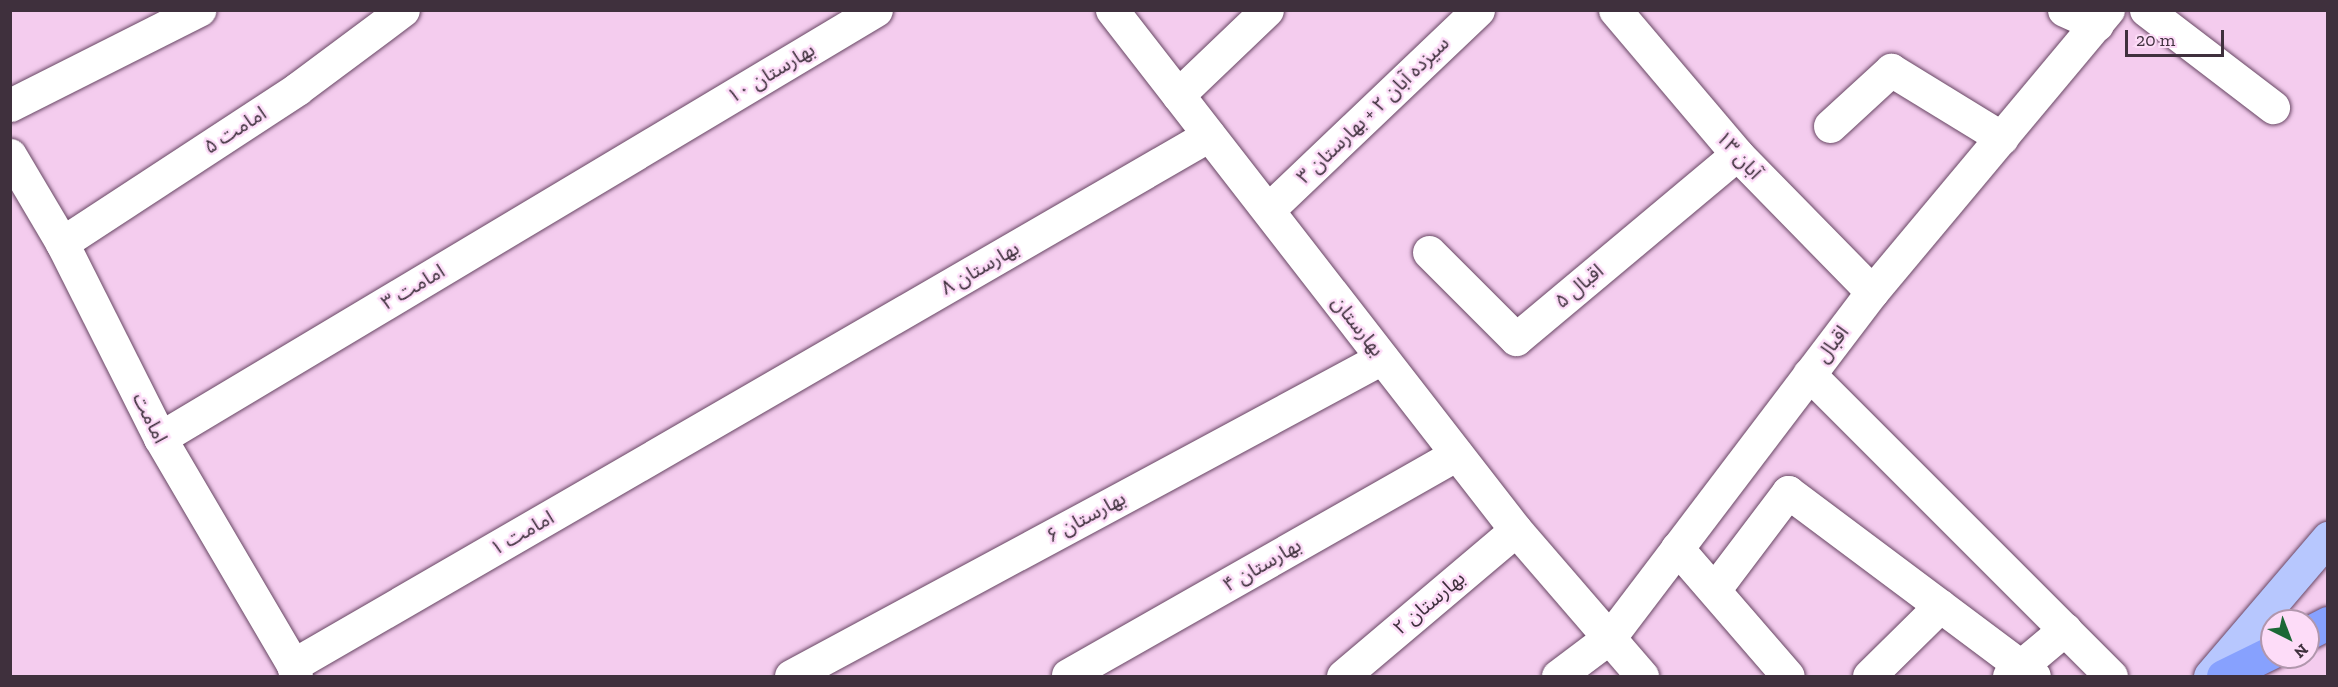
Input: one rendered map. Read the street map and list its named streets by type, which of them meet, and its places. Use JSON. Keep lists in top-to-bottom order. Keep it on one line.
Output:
{"streets":{"street":["بهارستان ۱۰","سیزده آبان ۲ + بهارستان ۳","امامت ۵","۱۳ آبان","بهارستان ۸","اقبال ۵","امامت ۳","بهارستان","اقبال","امامت","بهارستان ۶","امامت ۱","بهارستان ۴","بهارستان ۲"]},"crossings":[["بهارستان ۱۰","امامت ۳"],["سیزده آبان ۲ + بهارستان ۳","بهارستان"],["امامت ۵","امامت"],["۱۳ آبان","اقبال ۵"],["۱۳ آبان","اقبال"],["بهارستان ۸","بهارستان"],["بهارستان ۸","امامت ۱"],["امامت ۳","امامت"],["بهارستان","اقبال"],["بهارستان","بهارستان ۶"],["بهارستان","بهارستان ۴"],["بهارستان","بهارستان ۲"],["امامت","امامت ۱"]],"scale_bar":"20 m","north":"bottom right"}
